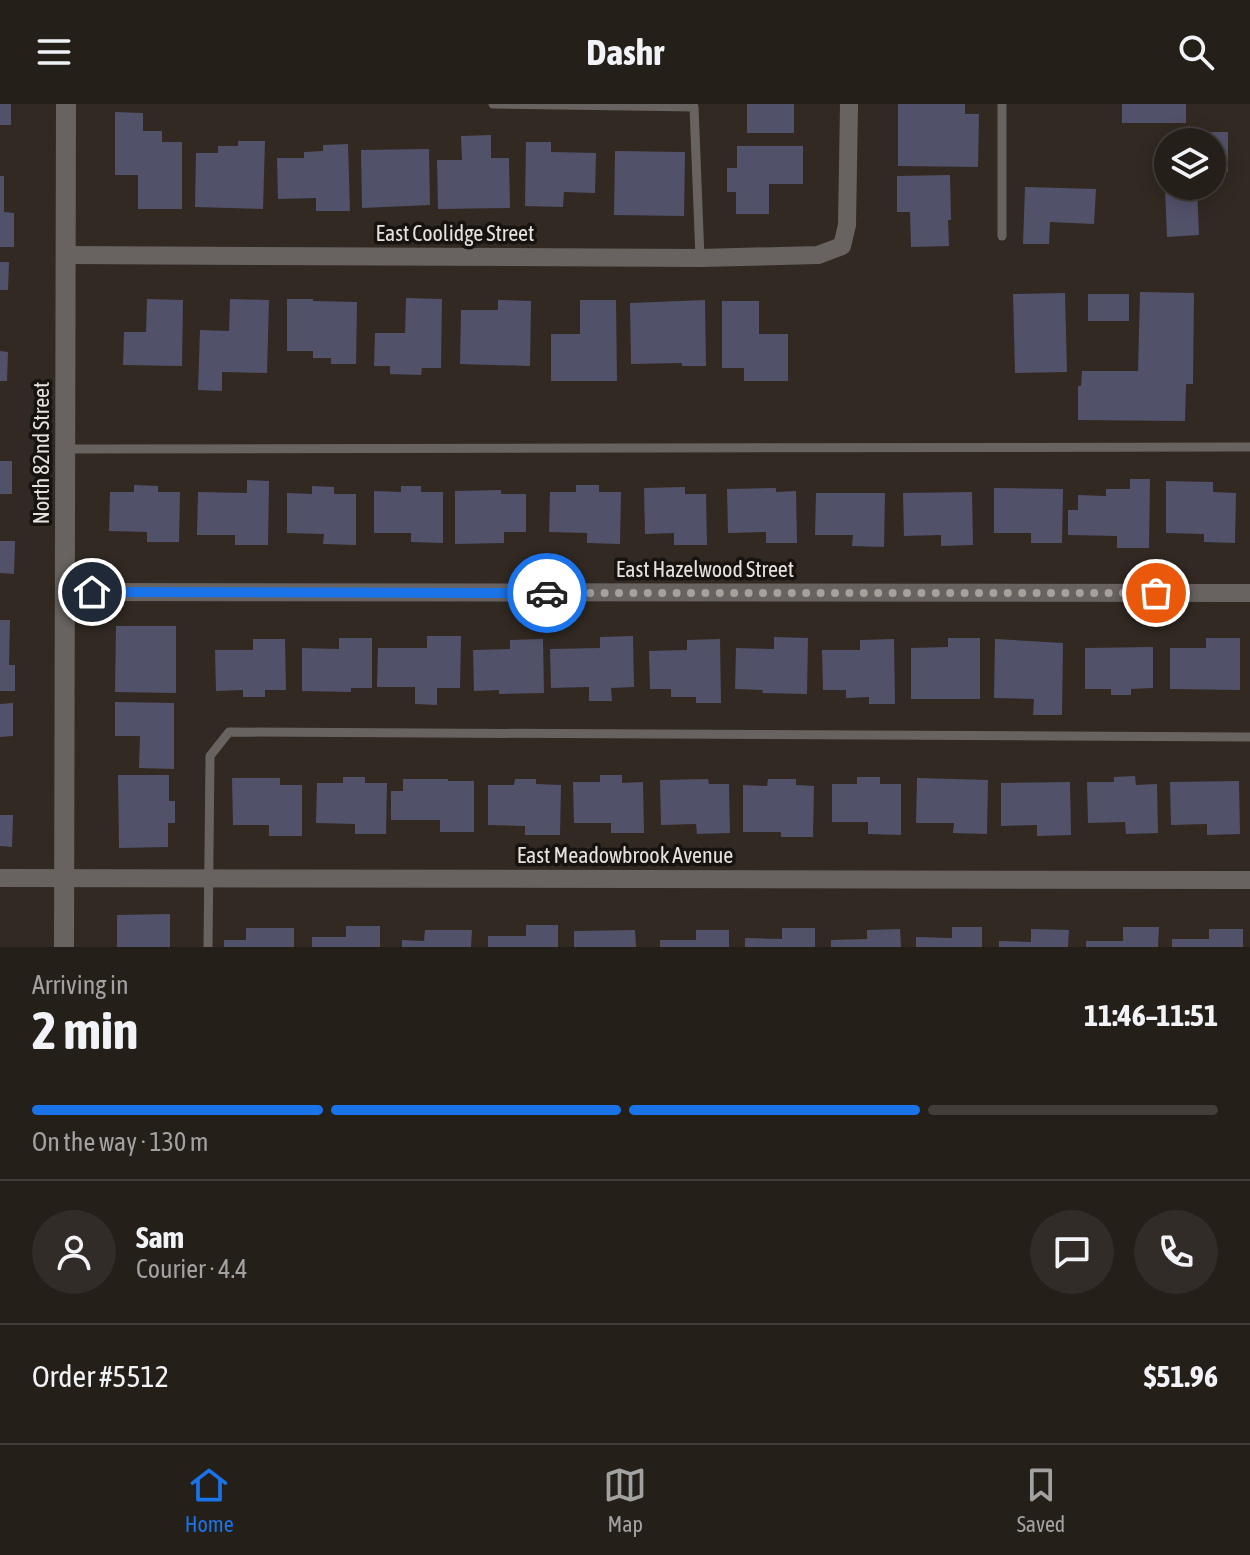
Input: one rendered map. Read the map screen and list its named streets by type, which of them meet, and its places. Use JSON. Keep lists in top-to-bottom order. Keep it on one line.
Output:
{"streets":{"street":["East Coolidge Street","North 82nd Street","East Hazelwood Street","East Meadowbrook Avenue"]},"crossings":[["East Coolidge Street","North 82nd Street"],["North 82nd Street","East Hazelwood Street"],["North 82nd Street","East Meadowbrook Avenue"]],"page":{"header":"Dashr","heading":["2 min","Arriving in","11:46–11:51"],"panel":["Sam","Courier · 4.4","Order #5512","$51.96"],"bar":"On the way · 130 m","tabs":["Home","Map","Saved"]}}
